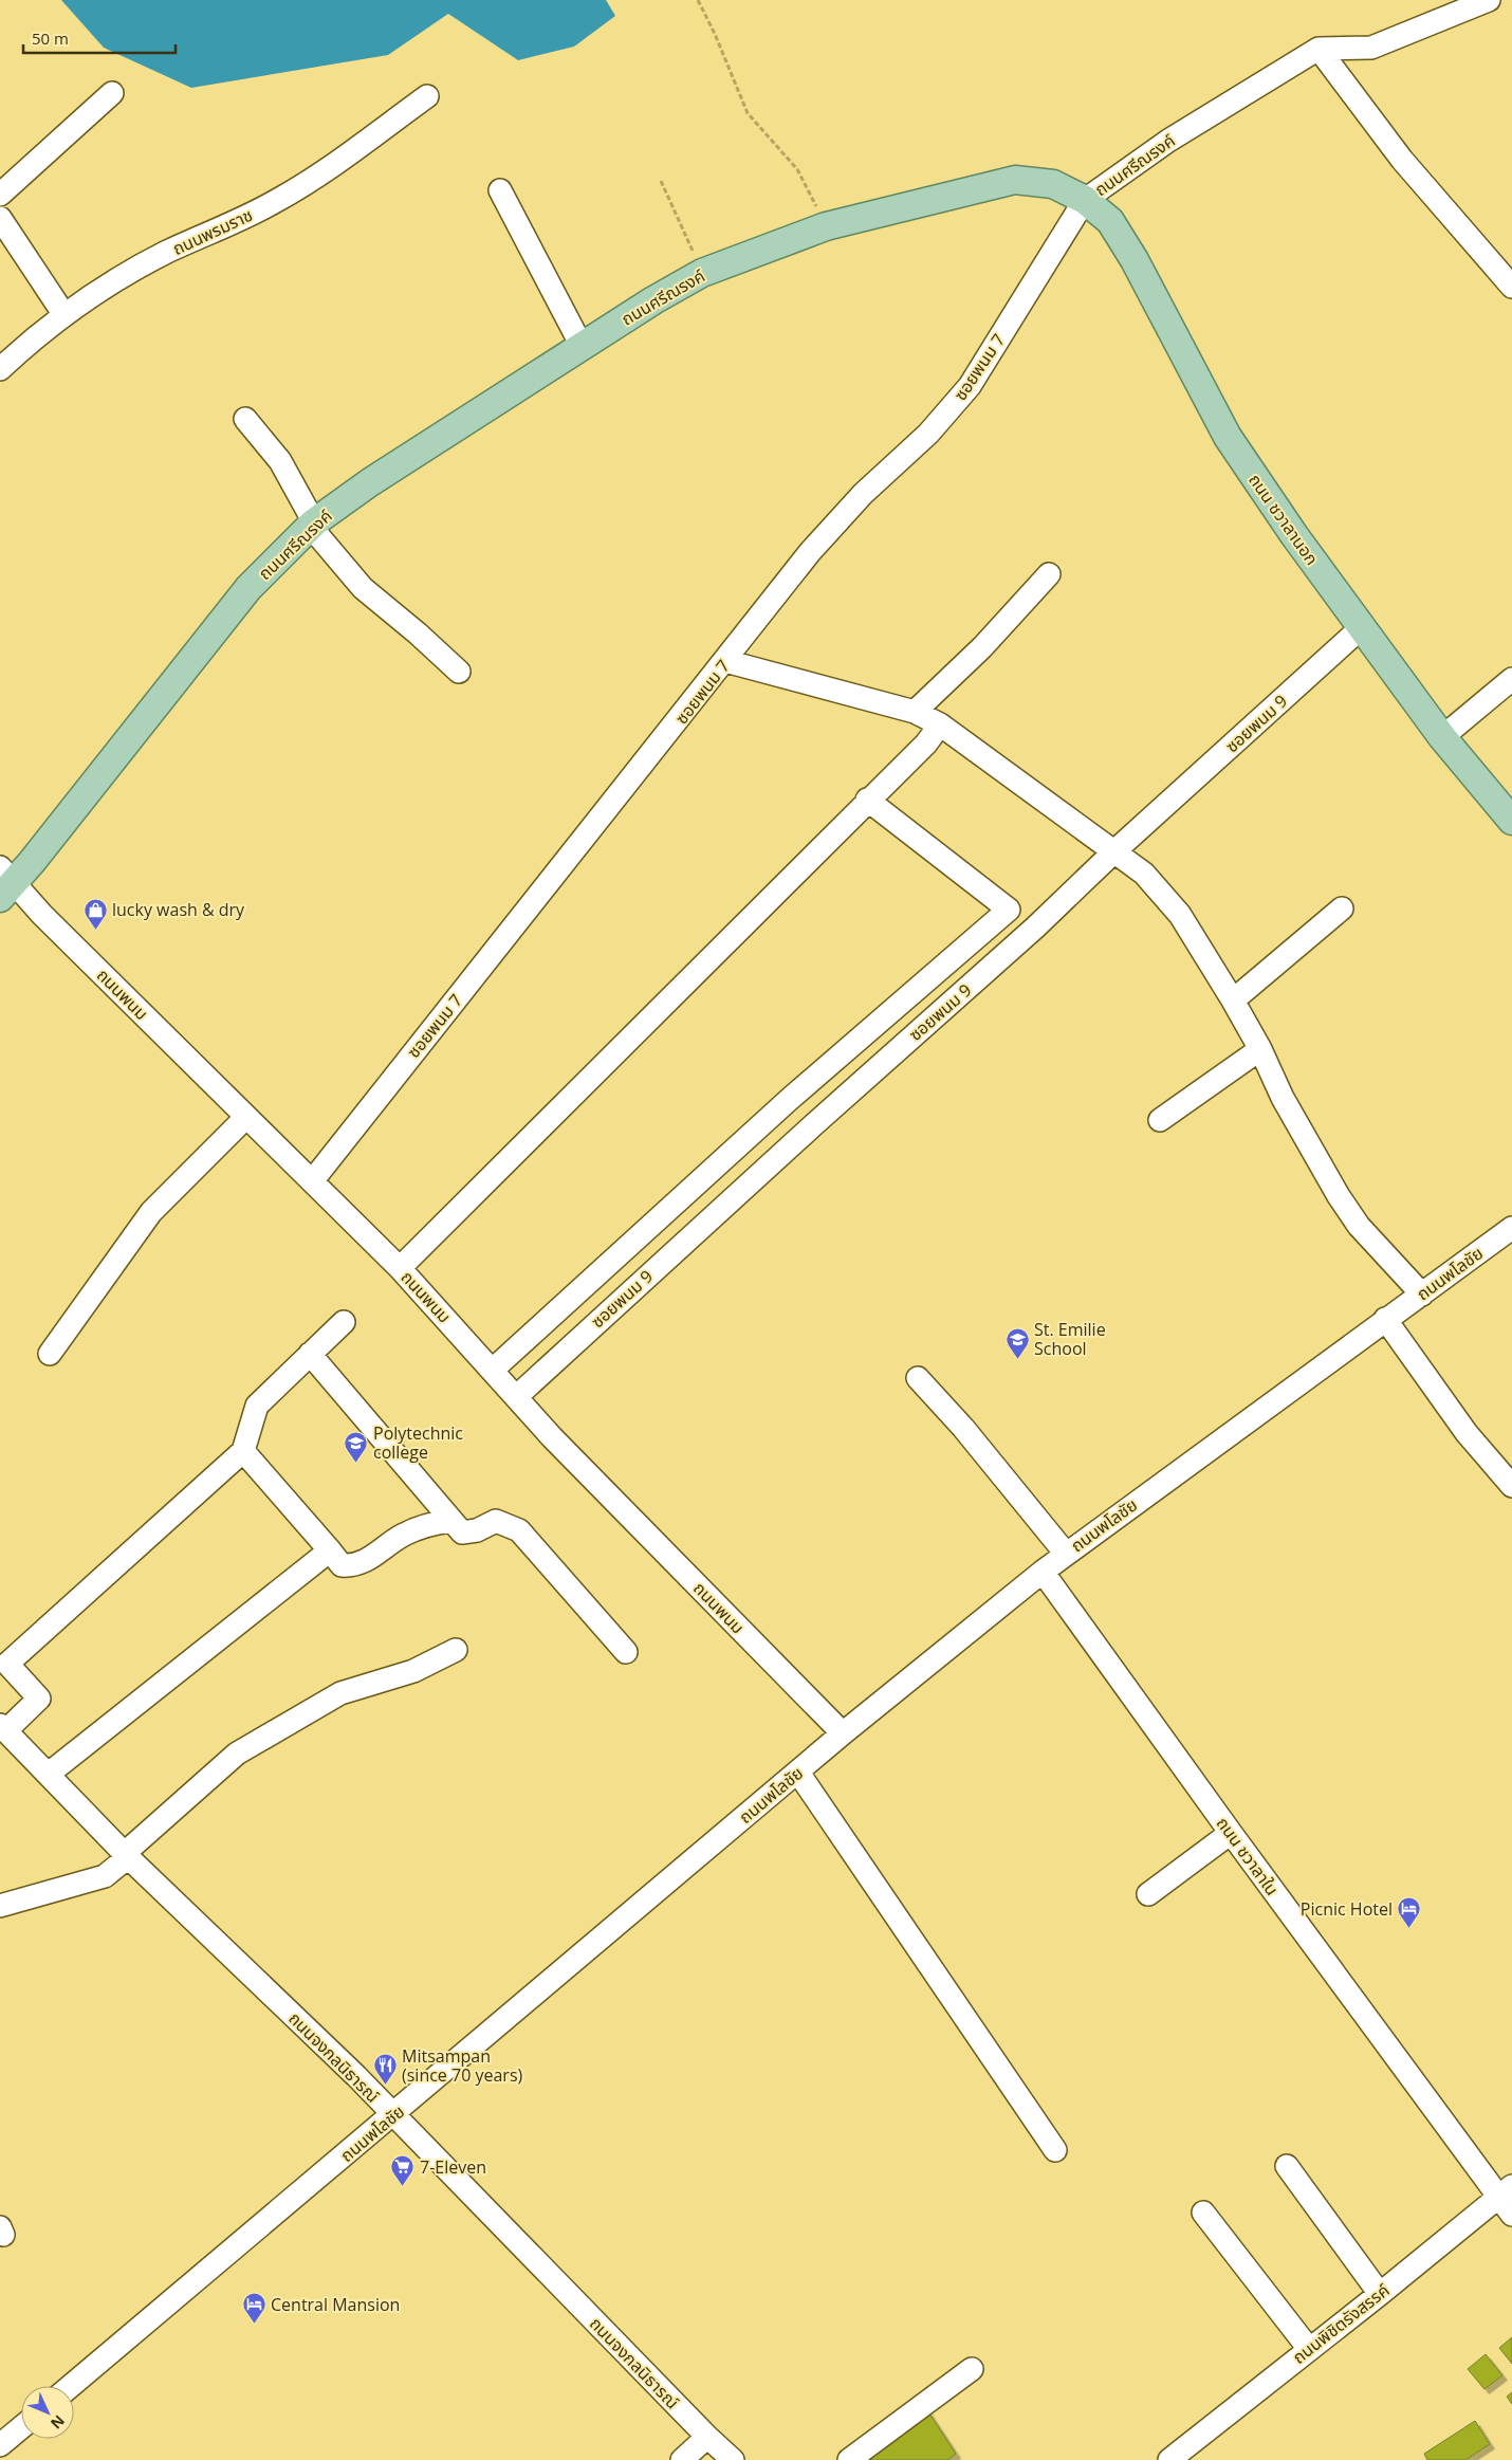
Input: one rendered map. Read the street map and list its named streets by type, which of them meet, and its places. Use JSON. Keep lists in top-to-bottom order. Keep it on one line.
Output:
{"streets":{"main road":["ถนนศรีณรงค์","ถนน ชวาลานอก"],"street":["ถนนพรมราช","ซอยพนม 7","ซอยพนม 9","ถนนพนม","ถนนพโลชัย","ถนน ชวาลาใน","ถนนจงกลนิธารณ์","ถนนพิชิตรังสรรค์"]},"crossings":[["ถนนศรีณรงค์","ซอยพนม 7"],["ถนนศรีณรงค์","ถนน ชวาลานอก"],["ถนนศรีณรงค์","ถนนพนม"],["ซอยพนม 7","ถนน ชวาลานอก"],["ซอยพนม 7","ถนนพนม"],["ถนน ชวาลานอก","ซอยพนม 9"],["ซอยพนม 9","ถนนพนม"],["ถนนพนม","ถนนพโลชัย"],["ถนนพโลชัย","ถนน ชวาลาใน"],["ถนนพโลชัย","ถนนจงกลนิธารณ์"],["ถนน ชวาลาใน","ถนนพิชิตรังสรรค์"]],"places":{"shop":["lucky wash & dry"],"school or university":["St. Emilie School","Polytechnic college"],"hotel":["Picnic Hotel","Central Mansion"],"restaurant":["Mitsampan (since 70 years)"],"supermarket":["7-Eleven"]},"scale_bar":"50 m","north":"bottom right"}
